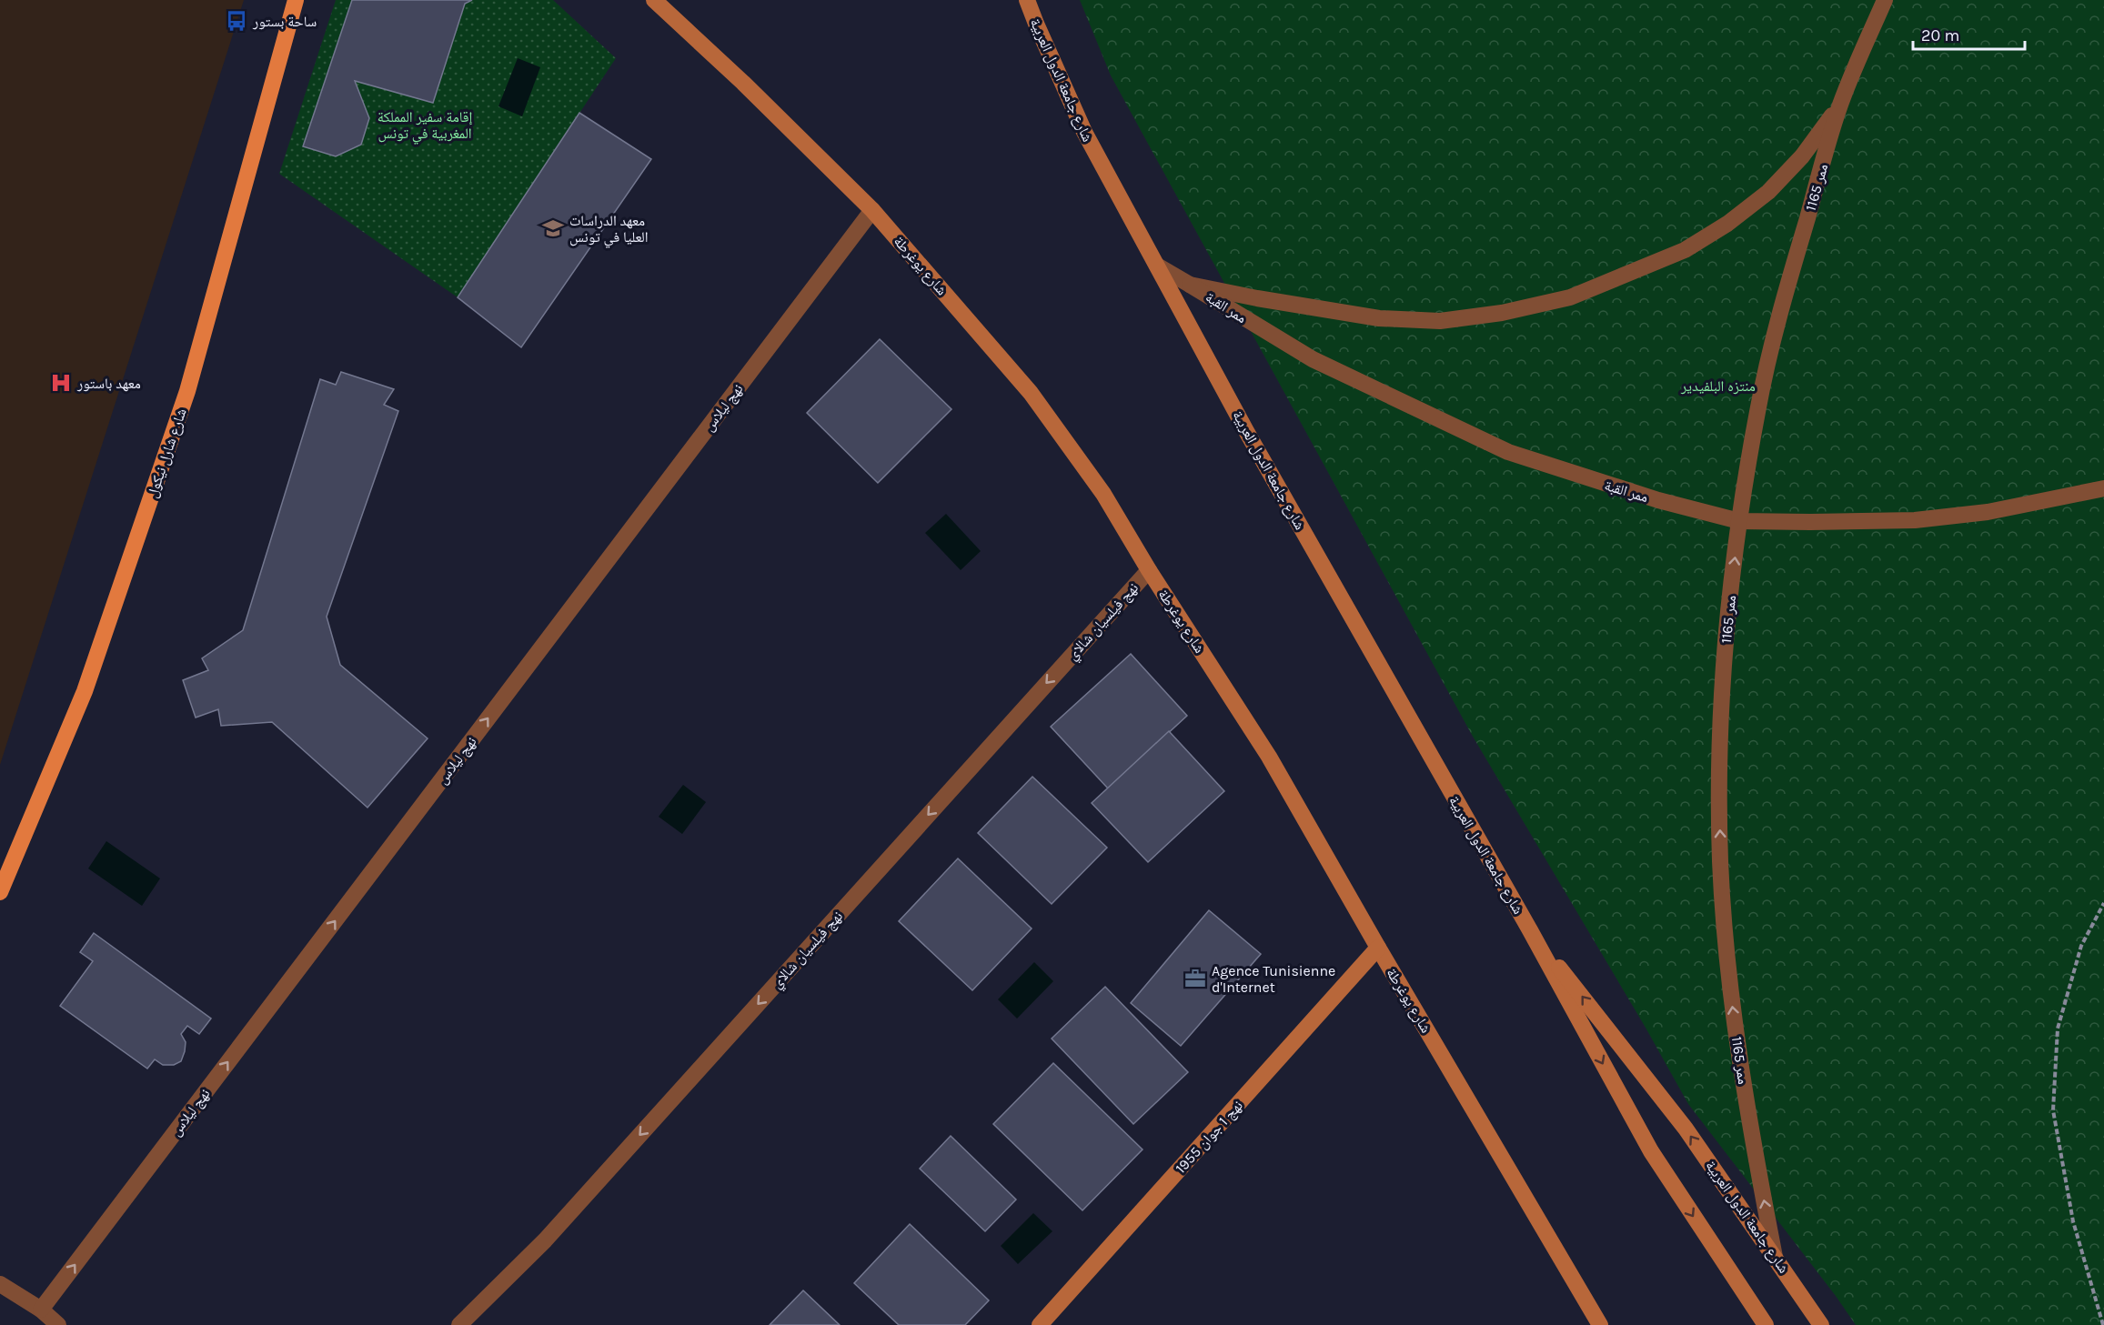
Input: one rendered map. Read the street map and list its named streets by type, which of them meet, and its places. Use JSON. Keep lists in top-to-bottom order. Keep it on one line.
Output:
{"streets":{"main road":["شارع شارل نيكول"],"street":["شارع جامعة الدول العربية","ممر 1165","شارع يوغرطة","ممر القبة","نهج ليلاس","نهج فيلسيان شالاي","نهج 1 جوان 1955"]},"crossings":[["شارع جامعة الدول العربية","ممر 1165"],["شارع جامعة الدول العربية","ممر القبة"],["ممر 1165","ممر القبة"],["شارع يوغرطة","نهج ليلاس"],["شارع يوغرطة","نهج فيلسيان شالاي"],["شارع يوغرطة","نهج 1 جوان 1955"]],"one_way":["ممر 1165","نهج ليلاس","نهج فيلسيان شالاي"],"parks":["إقامة سفير المملكة المغربية في تونس","منتزه البلفيدير"],"places":{"bus stop":["ساحة بستور"],"school or university":["معهد الدراسات العليا في تونس"],"hospital":["معهد باستور"],"office":["Agence Tunisienne d'Internet"]},"scale_bar":"20 m"}
